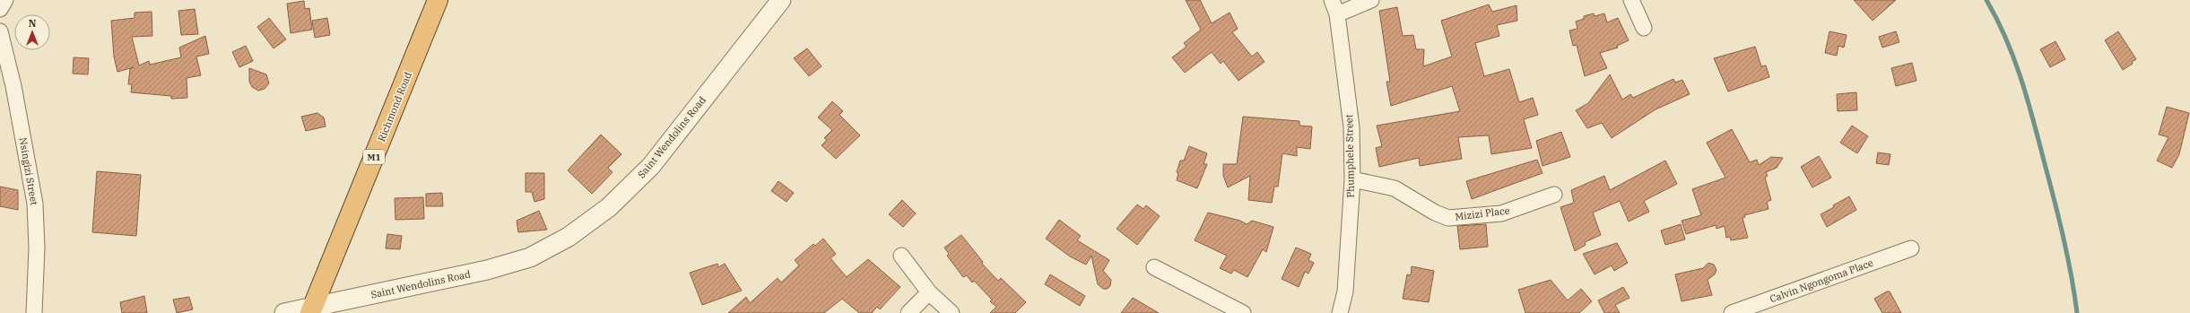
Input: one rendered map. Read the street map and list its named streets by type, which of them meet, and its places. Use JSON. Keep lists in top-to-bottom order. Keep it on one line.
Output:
{"streets":{"highway":["Richmond Road","M1"],"street":["Saint Wendolins Road","Phumphele Street","Nsingizi Street","Mizizi Place","Calvin Ngongoma Place"]},"crossings":[["Richmond Road","Saint Wendolins Road"],["Phumphele Street","Mizizi Place"]],"north":"top"}
